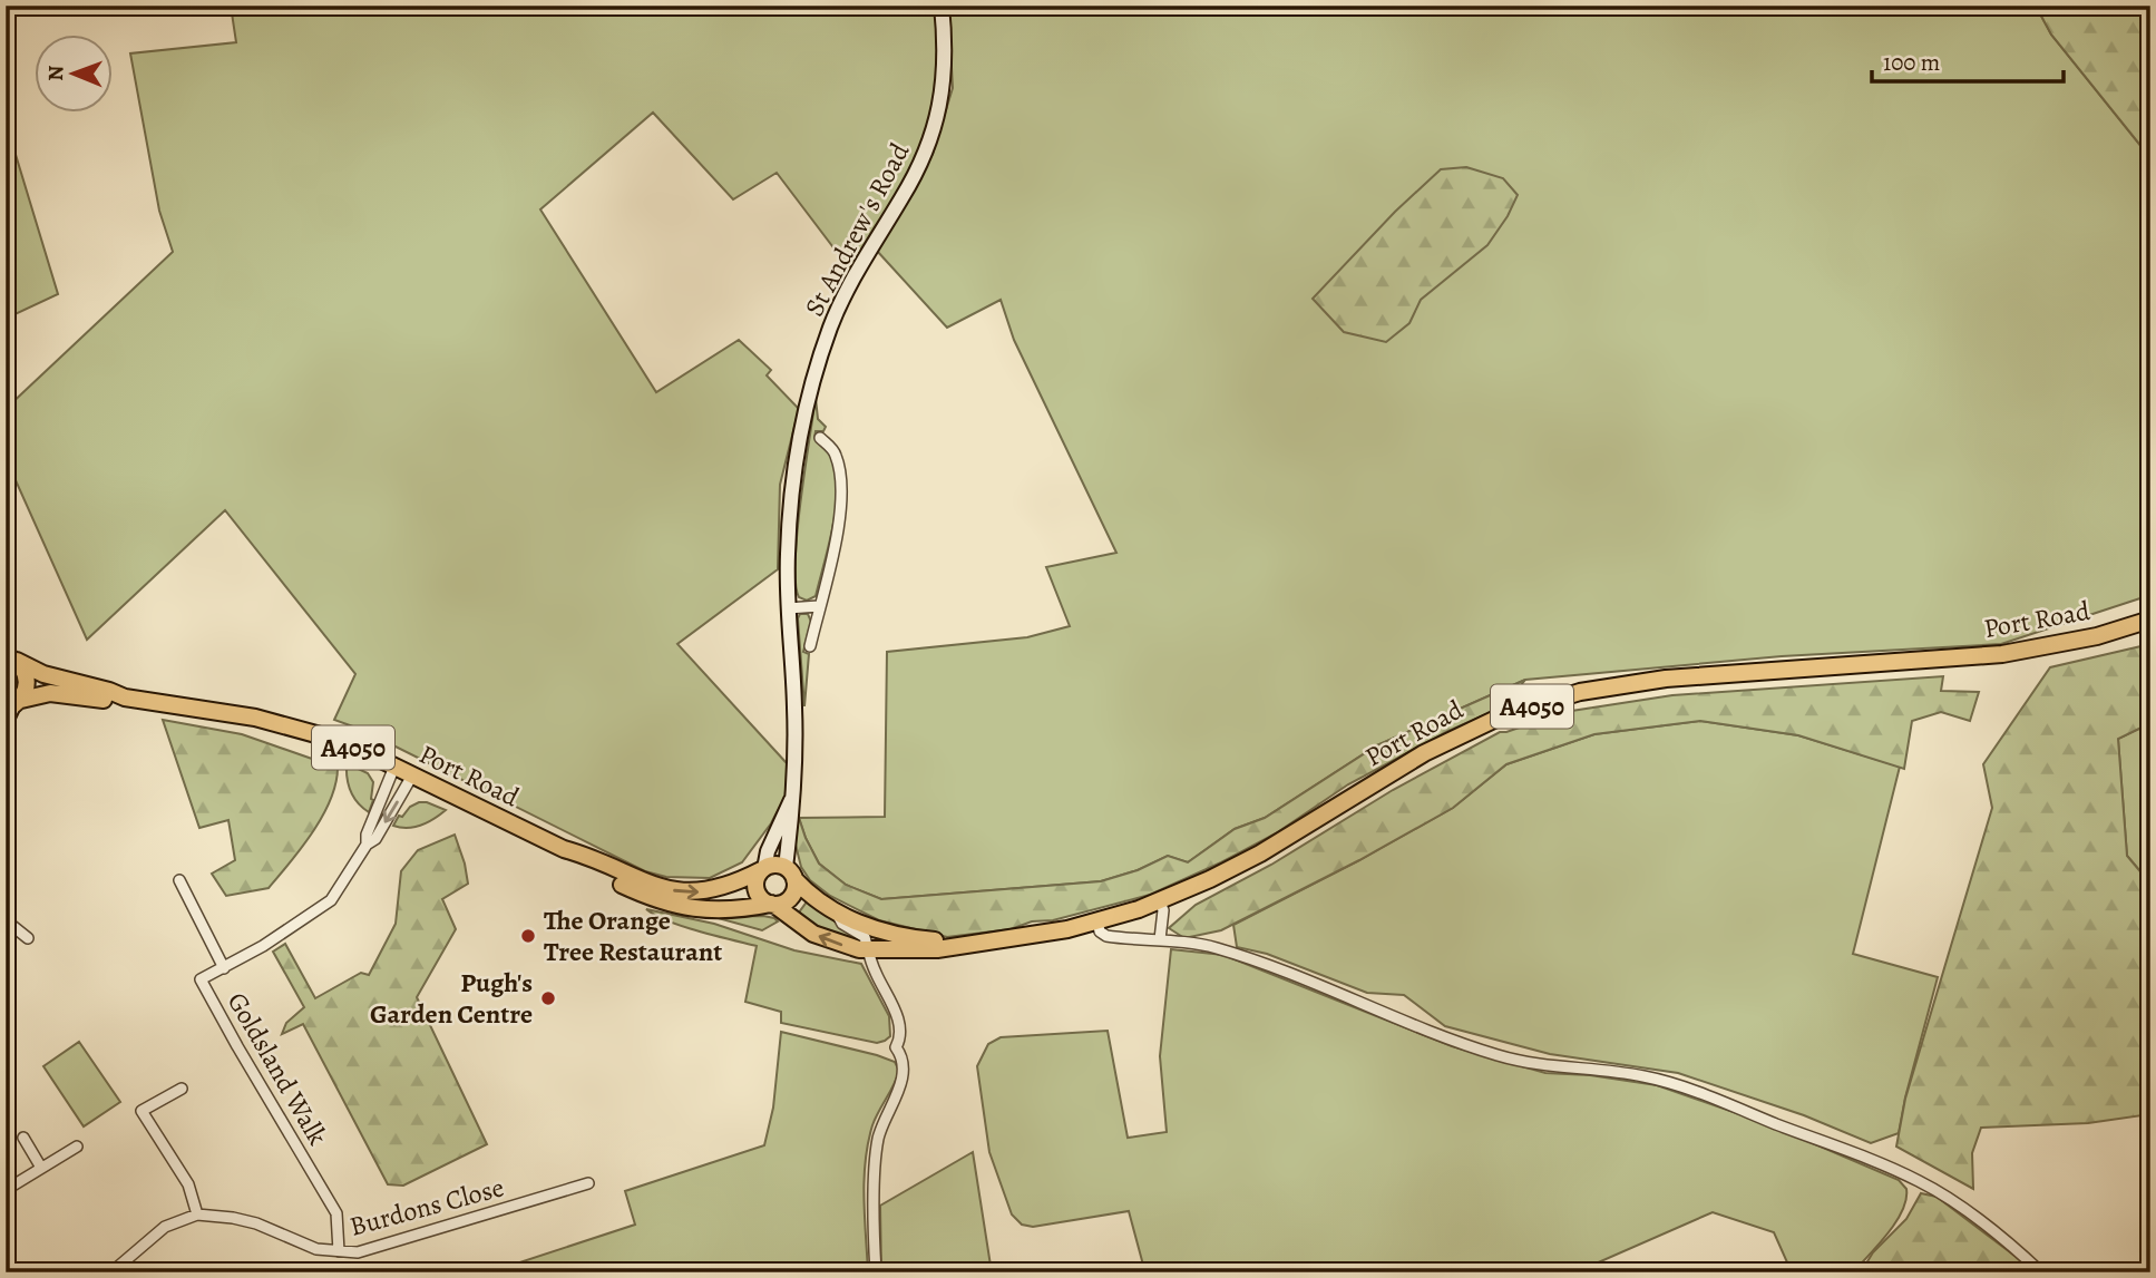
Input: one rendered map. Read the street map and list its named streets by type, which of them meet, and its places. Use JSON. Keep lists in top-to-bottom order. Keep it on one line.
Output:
{"streets":{"main road":["Port Road","A4050"],"street":["St Andrew's Road","Goldsland Walk","Burdons Close"]},"crossings":[["St Andrew's Road","Port Road"],["Port Road","Goldsland Walk"],["Goldsland Walk","Burdons Close"]],"places":["The Orange Tree Restaurant","Pugh's Garden Centre"],"scale_bar":"100 m","north":"left"}
